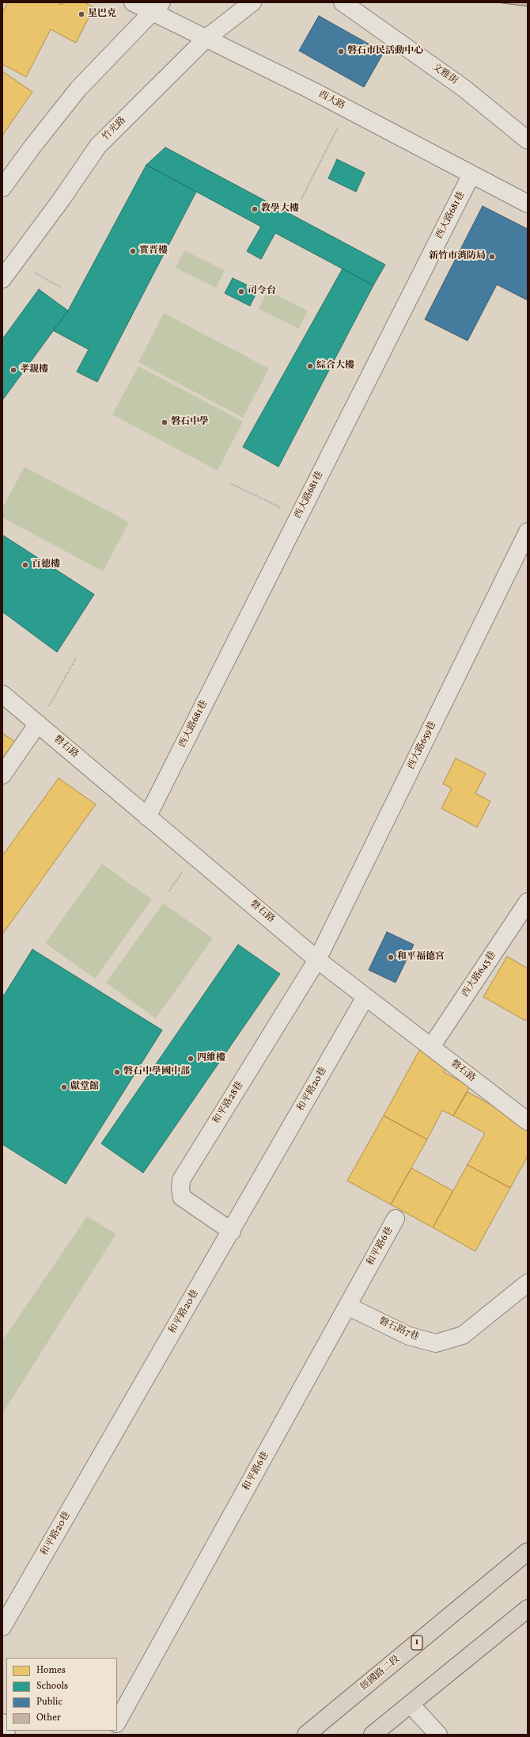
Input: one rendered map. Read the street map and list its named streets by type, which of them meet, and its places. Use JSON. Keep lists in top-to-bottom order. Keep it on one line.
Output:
{"streets":{"main road":["1","經國路二段"],"street":["文雅街","西大路","竹光路","西大路681巷","西大路659巷","磐石路","西大路643巷","和平路20巷","和平路28巷","和平路6巷","磐石路7巷"]},"crossings":[["西大路","竹光路"],["西大路","西大路681巷"],["西大路681巷","磐石路"],["西大路659巷","磐石路"],["西大路659巷","和平路28巷"],["磐石路","西大路643巷"],["磐石路","和平路20巷"],["磐石路","和平路28巷"],["和平路20巷","和平路28巷"],["和平路6巷","磐石路7巷"]],"places":["星巴克","磐石市民活動中心","教學大樓","實晋樓","新竹市消防局","司令台","綜合大樓","孝親樓","磐石中學","百德樓","和平福德宮","四維樓","磐石中學國中部","獻堂館"],"legend":["Homes","Schools","Public","Other"]}
